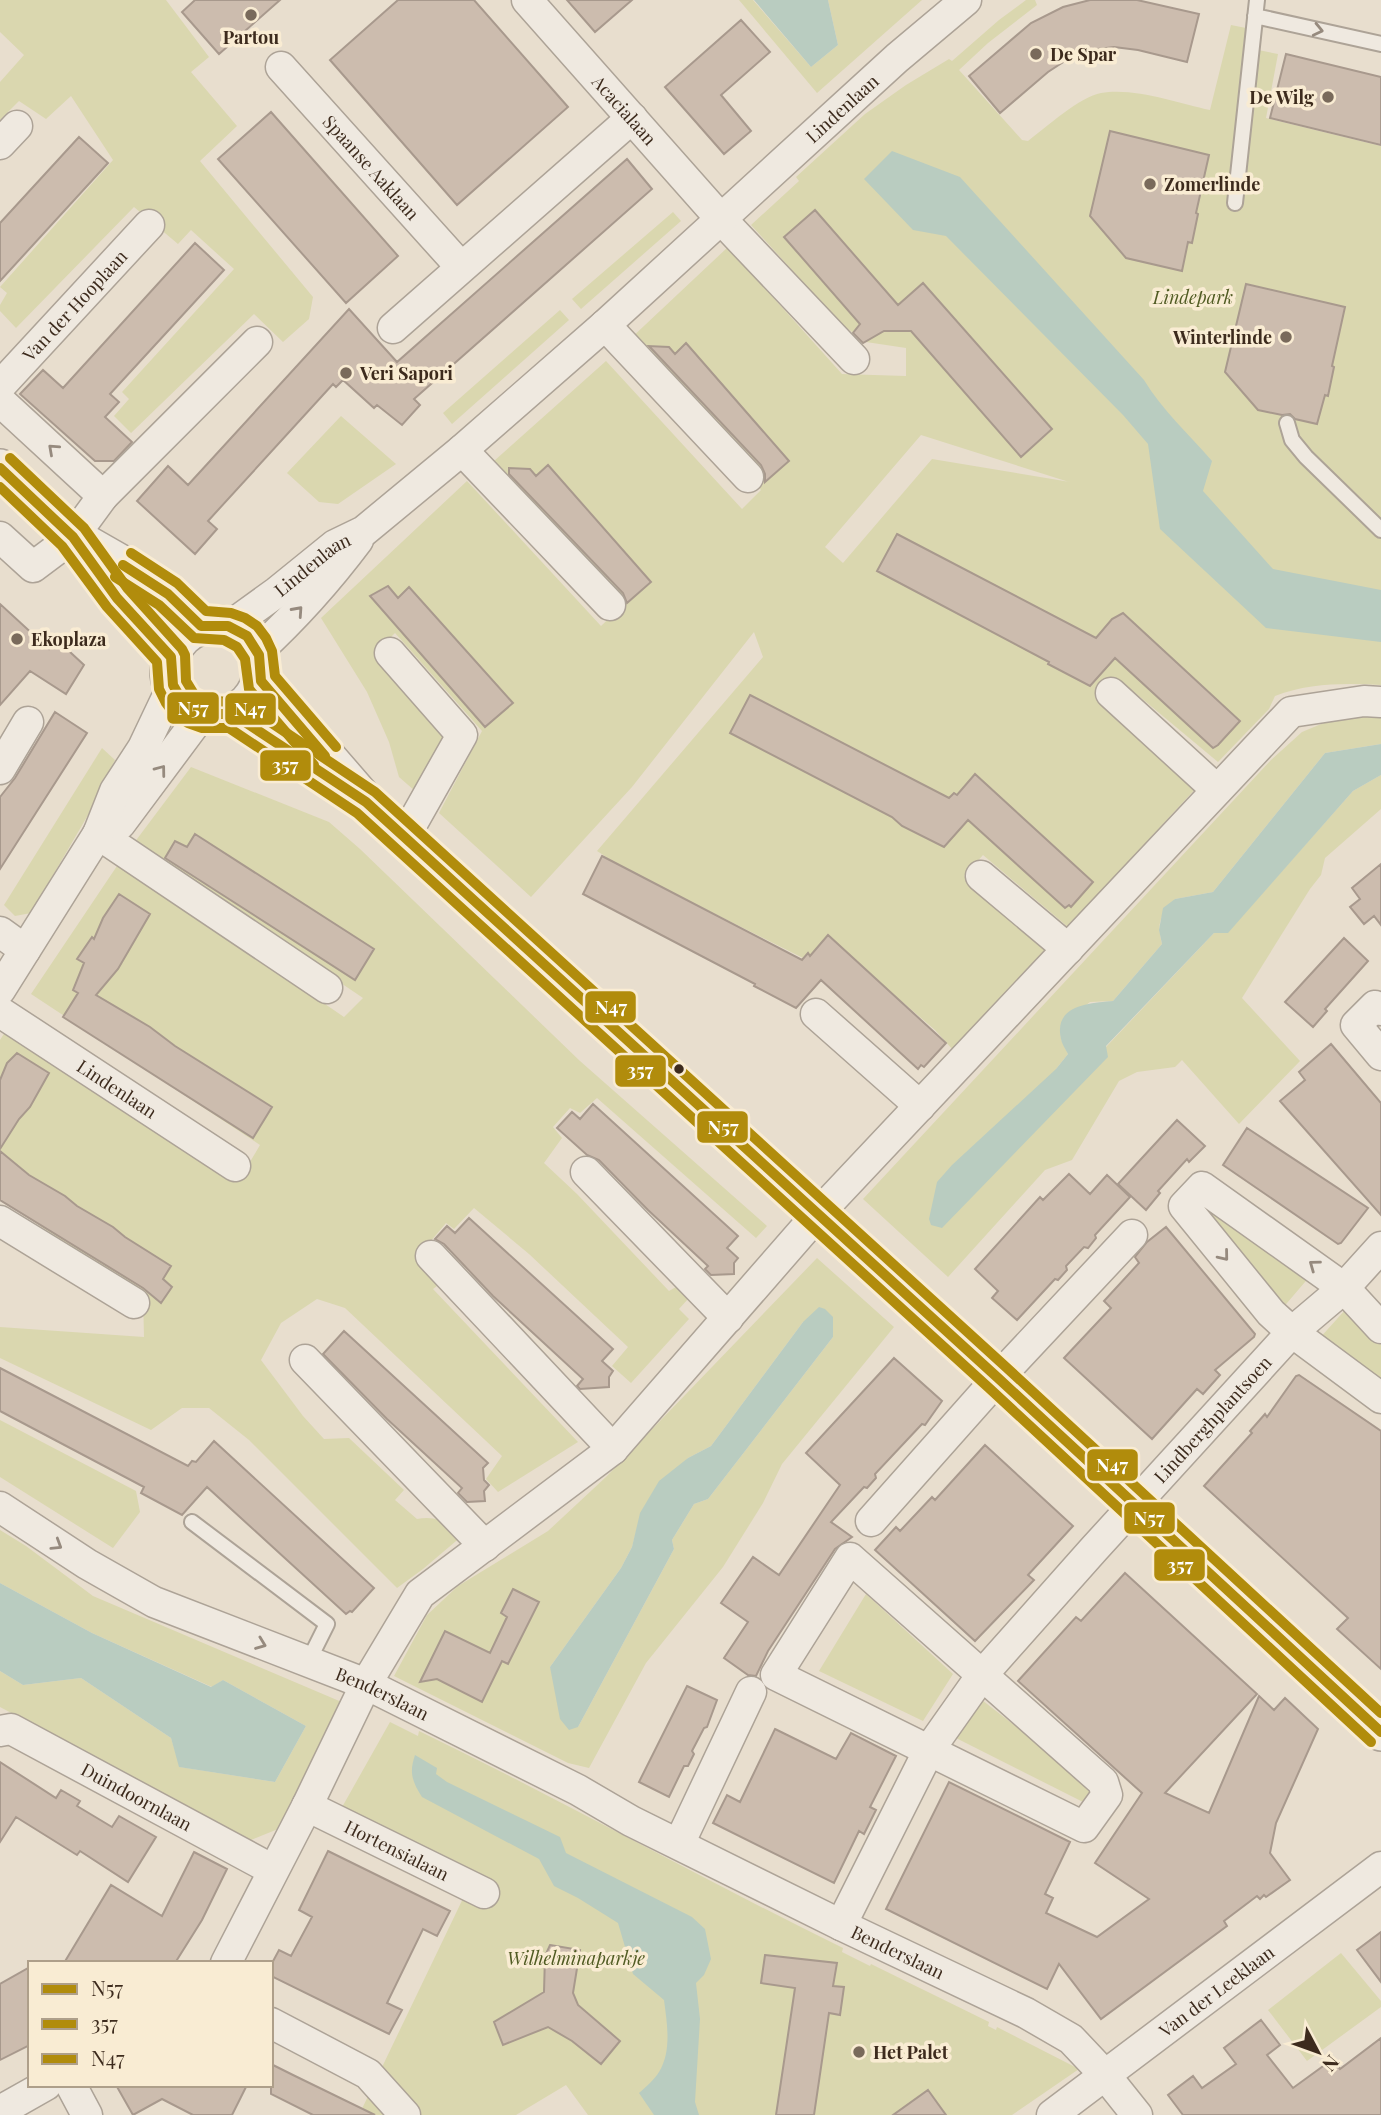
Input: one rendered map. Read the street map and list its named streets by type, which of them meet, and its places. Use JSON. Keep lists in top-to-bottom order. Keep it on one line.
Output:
{"streets":{"street":["Lindenlaan","Acacialaan","Spaanse Aaklaan","Van der Hooplaan","Lindberghplantsoen","Benderslaan","Duindoornlaan","Hortensialaan","Van der Leeklaan"]},"crossings":[["Lindenlaan","Acacialaan"],["Lindberghplantsoen","Benderslaan"],["Benderslaan","Van der Leeklaan"]],"parks":["Lindepark","Wilhelminaparkje"],"places":["Partou","De Spar","De Wilg","Zomerlinde","Winterlinde","Veri Sapori","Ekoplaza","Het Palet"],"lines":["transit line N47","transit line N57","transit line 357"],"legend":["N57","357","N47"],"north":"bottom right"}
